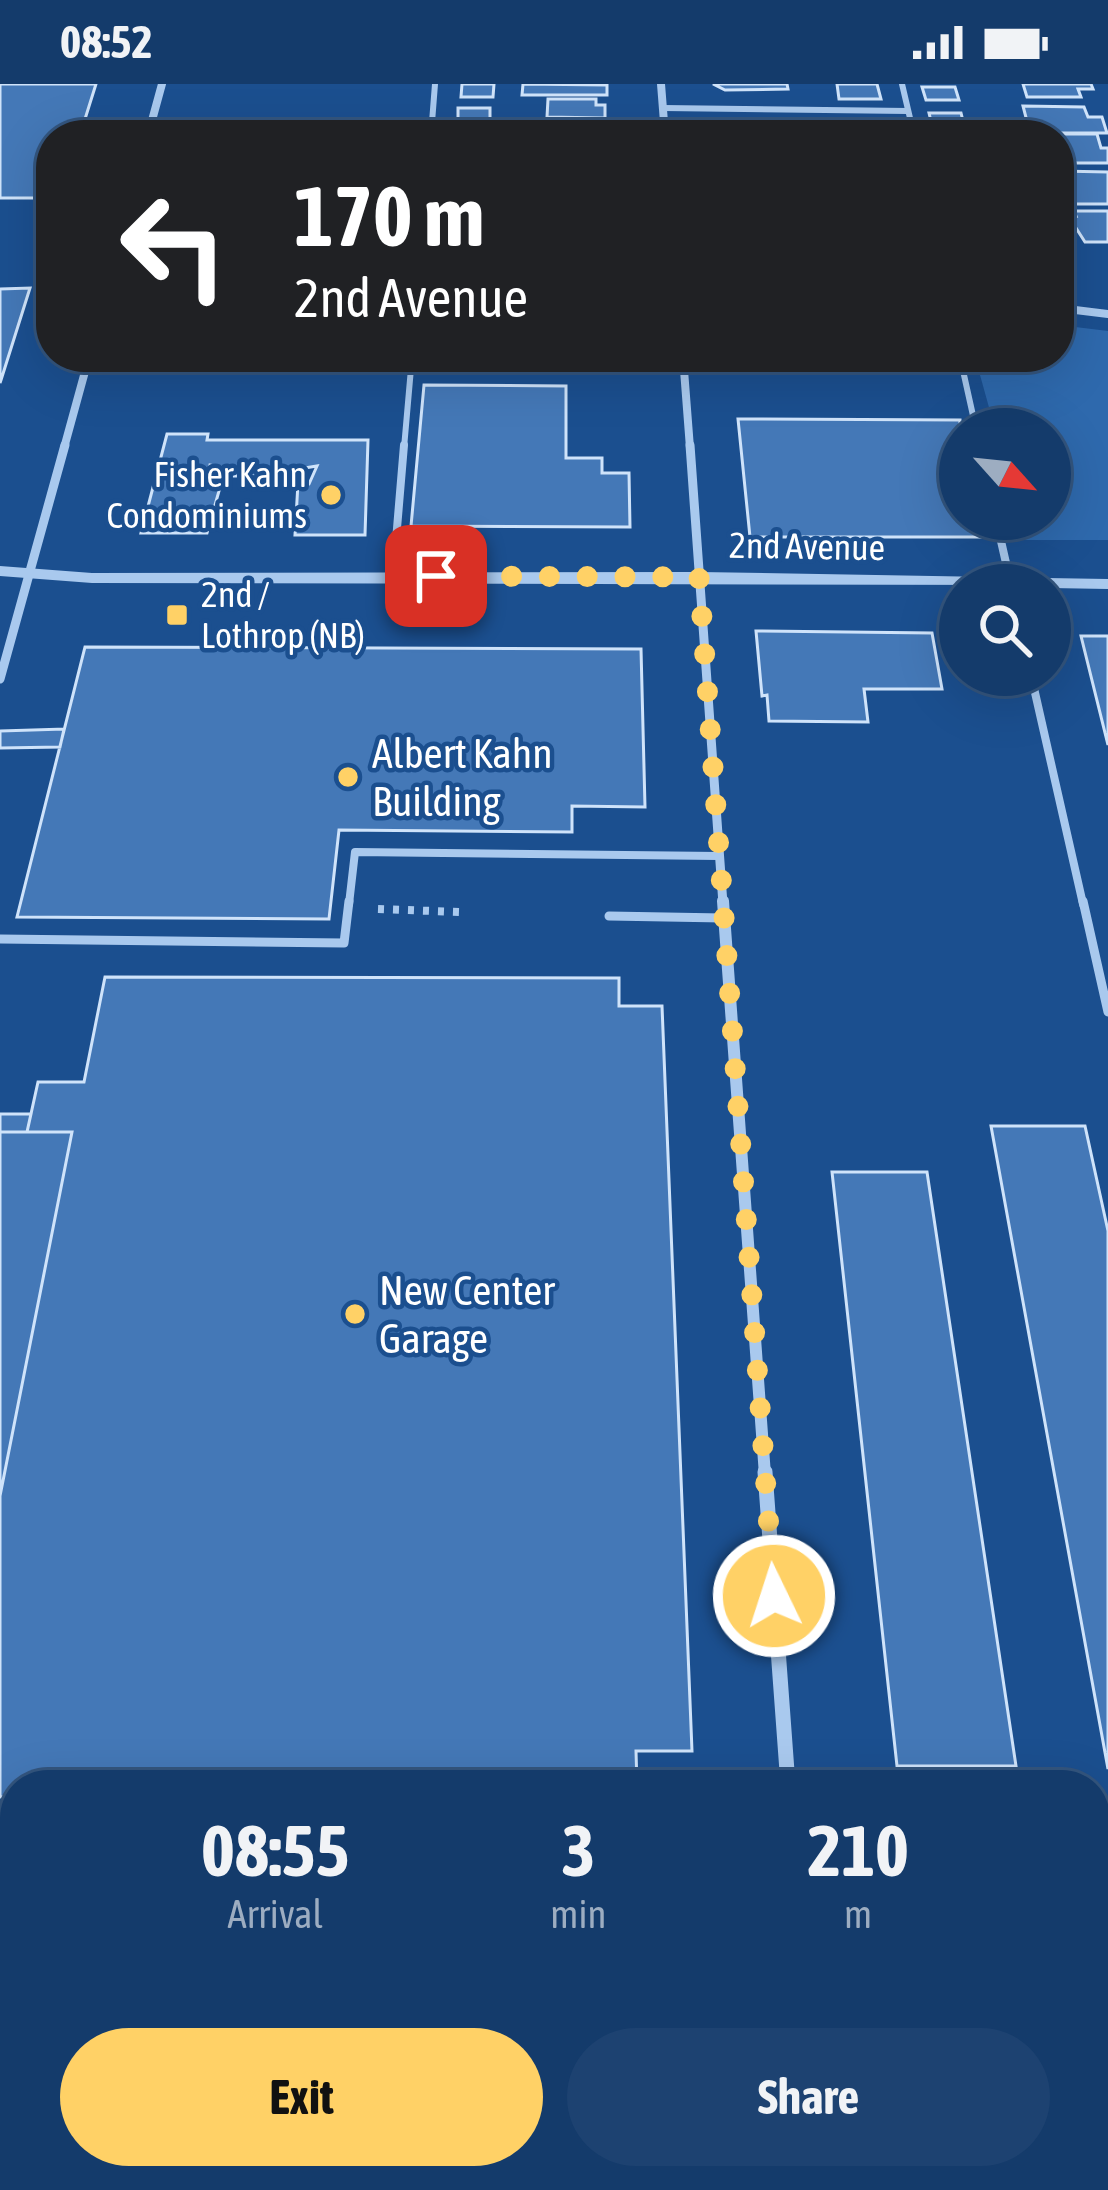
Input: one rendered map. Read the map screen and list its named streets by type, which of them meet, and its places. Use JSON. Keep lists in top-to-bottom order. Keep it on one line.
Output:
{"streets":{"street":["2nd Avenue"]},"places":{"other":["Fisher Kahn Condominiums","Albert Kahn Building","New Center Garage"],"transit":["2nd / Lothrop (NB)"]},"north":"bottom right","page":{"status":"08:52","turn":["170 m","2nd Avenue"],"eta":["08:55","Arrival","3","min","210","m"],"buttons":["Exit","Share"]}}
